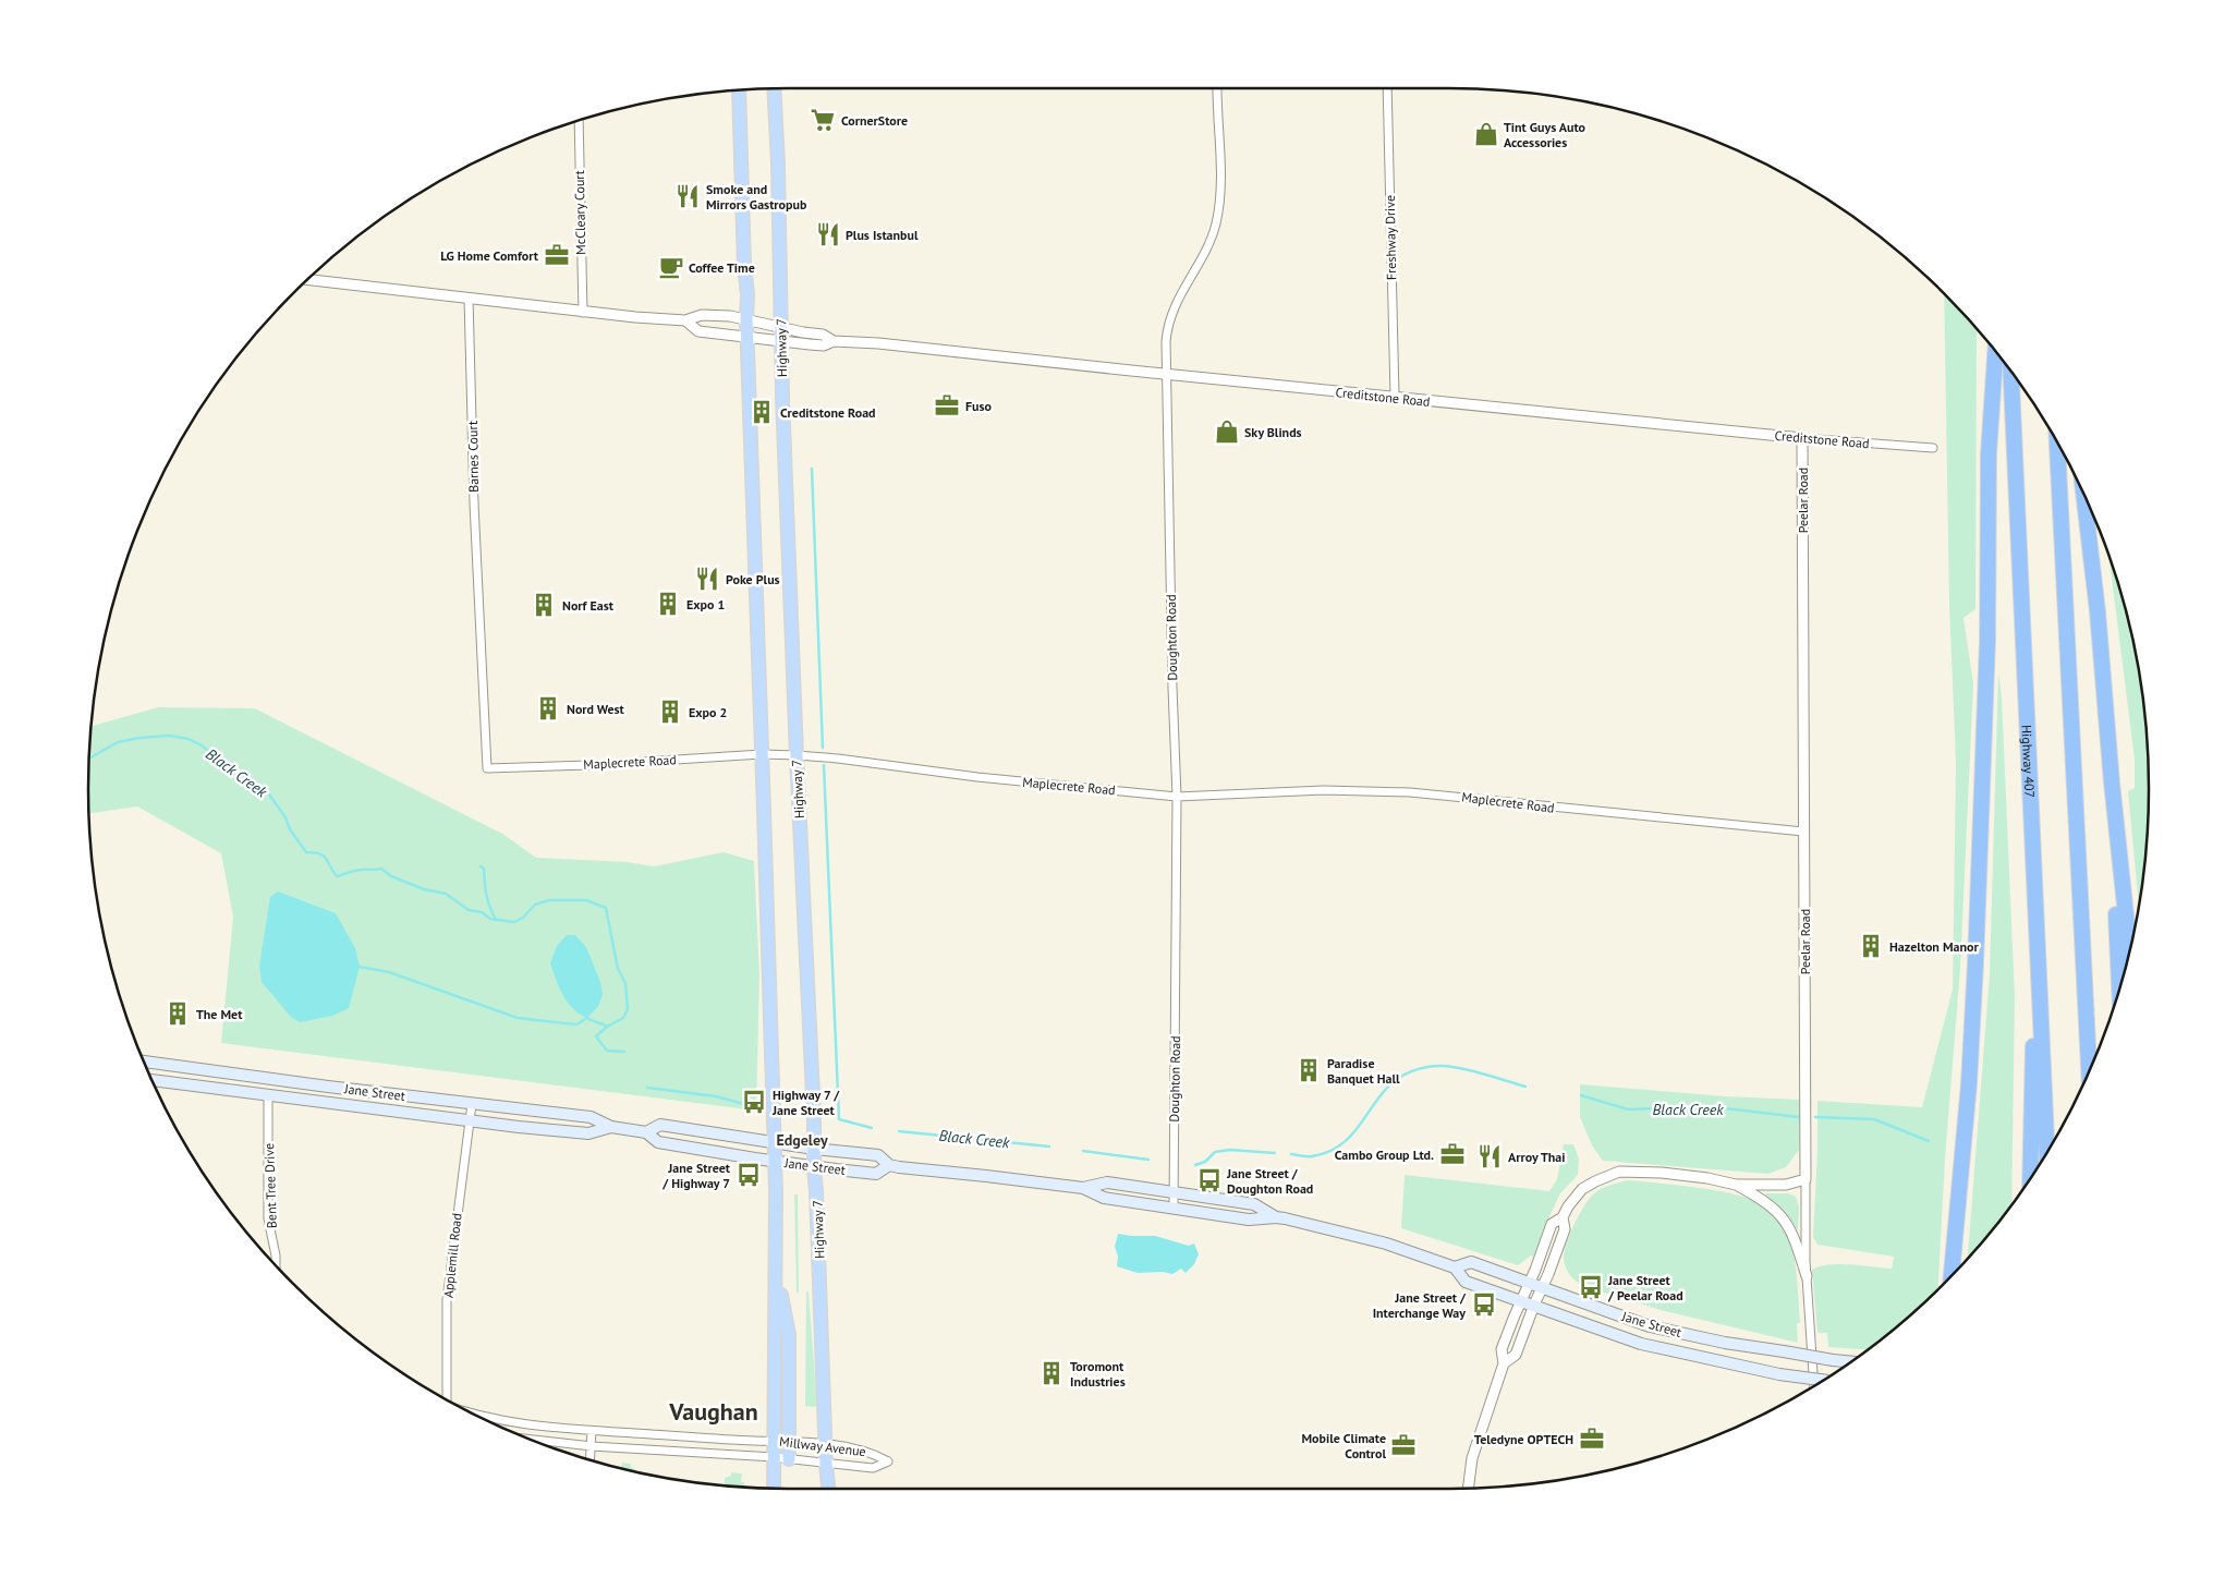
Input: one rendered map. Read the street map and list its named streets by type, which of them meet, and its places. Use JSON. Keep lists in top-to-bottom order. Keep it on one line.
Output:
{"streets":{"highway":["Highway 407"],"main road":["Highway 7","Jane Street"],"street":["McCleary Court","Freshway Drive","Creditstone Road","Barnes Court","Peelar Road","Doughton Road","Maplecrete Road","Bent Tree Drive","Applemill Road","Millway Avenue"]},"crossings":[["McCleary Court","Creditstone Road"],["Freshway Drive","Creditstone Road"],["Highway 7","Creditstone Road"],["Highway 7","Maplecrete Road"],["Highway 7","Jane Street"],["Highway 7","Millway Avenue"],["Creditstone Road","Barnes Court"],["Creditstone Road","Peelar Road"],["Creditstone Road","Doughton Road"],["Barnes Court","Maplecrete Road"],["Peelar Road","Maplecrete Road"],["Doughton Road","Maplecrete Road"],["Doughton Road","Jane Street"],["Jane Street","Bent Tree Drive"],["Jane Street","Applemill Road"]],"districts":["Edgeley","Vaughan"],"water":["Black Creek"],"places":{"supermarket":["CornerStore"],"shop":["Tint Guys Auto Accessories","Sky Blinds"],"restaurant":["Smoke and Mirrors Gastropub","Plus Istanbul","Poke Plus","Arroy Thai"],"office":["LG Home Comfort","Fuso","Cambo Group Ltd.","Teledyne OPTECH","Mobile Climate Control"],"cafe":["Coffee Time"],"building":["Creditstone Road","Expo 1","Norf East","Nord West","Expo 2","Hazelton Manor","The Met","Paradise Banquet Hall","Toromont Industries"],"bus stop":["Highway 7 / Jane Street","Jane Street / Highway 7","Jane Street / Doughton Road","Jane Street / Peelar Road","Jane Street / Interchange Way"]}}
